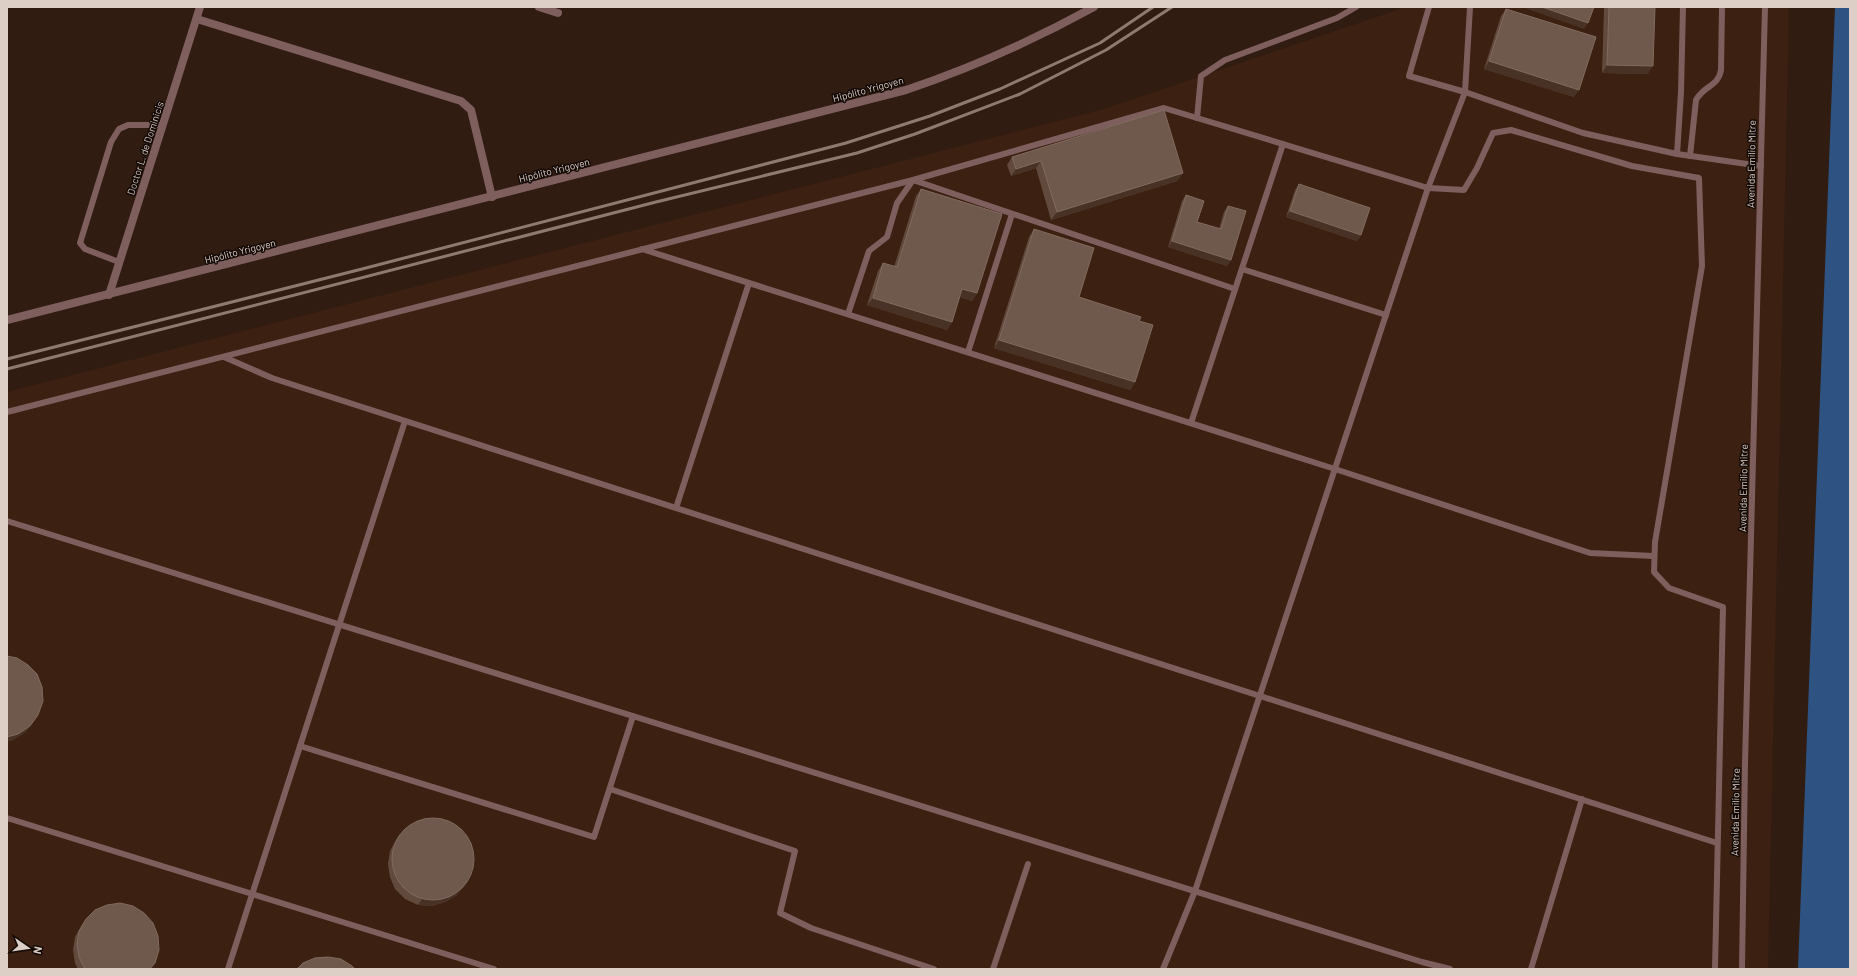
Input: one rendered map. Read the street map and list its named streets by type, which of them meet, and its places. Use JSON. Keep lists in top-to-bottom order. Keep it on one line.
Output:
{"streets":{"street":["Hipólito Yrigoyen","Doctor L. de Dominicis"],"lane":["Avenida Emilio Mitre"]},"crossings":[["Hipólito Yrigoyen","Doctor L. de Dominicis"]],"north":"right"}
